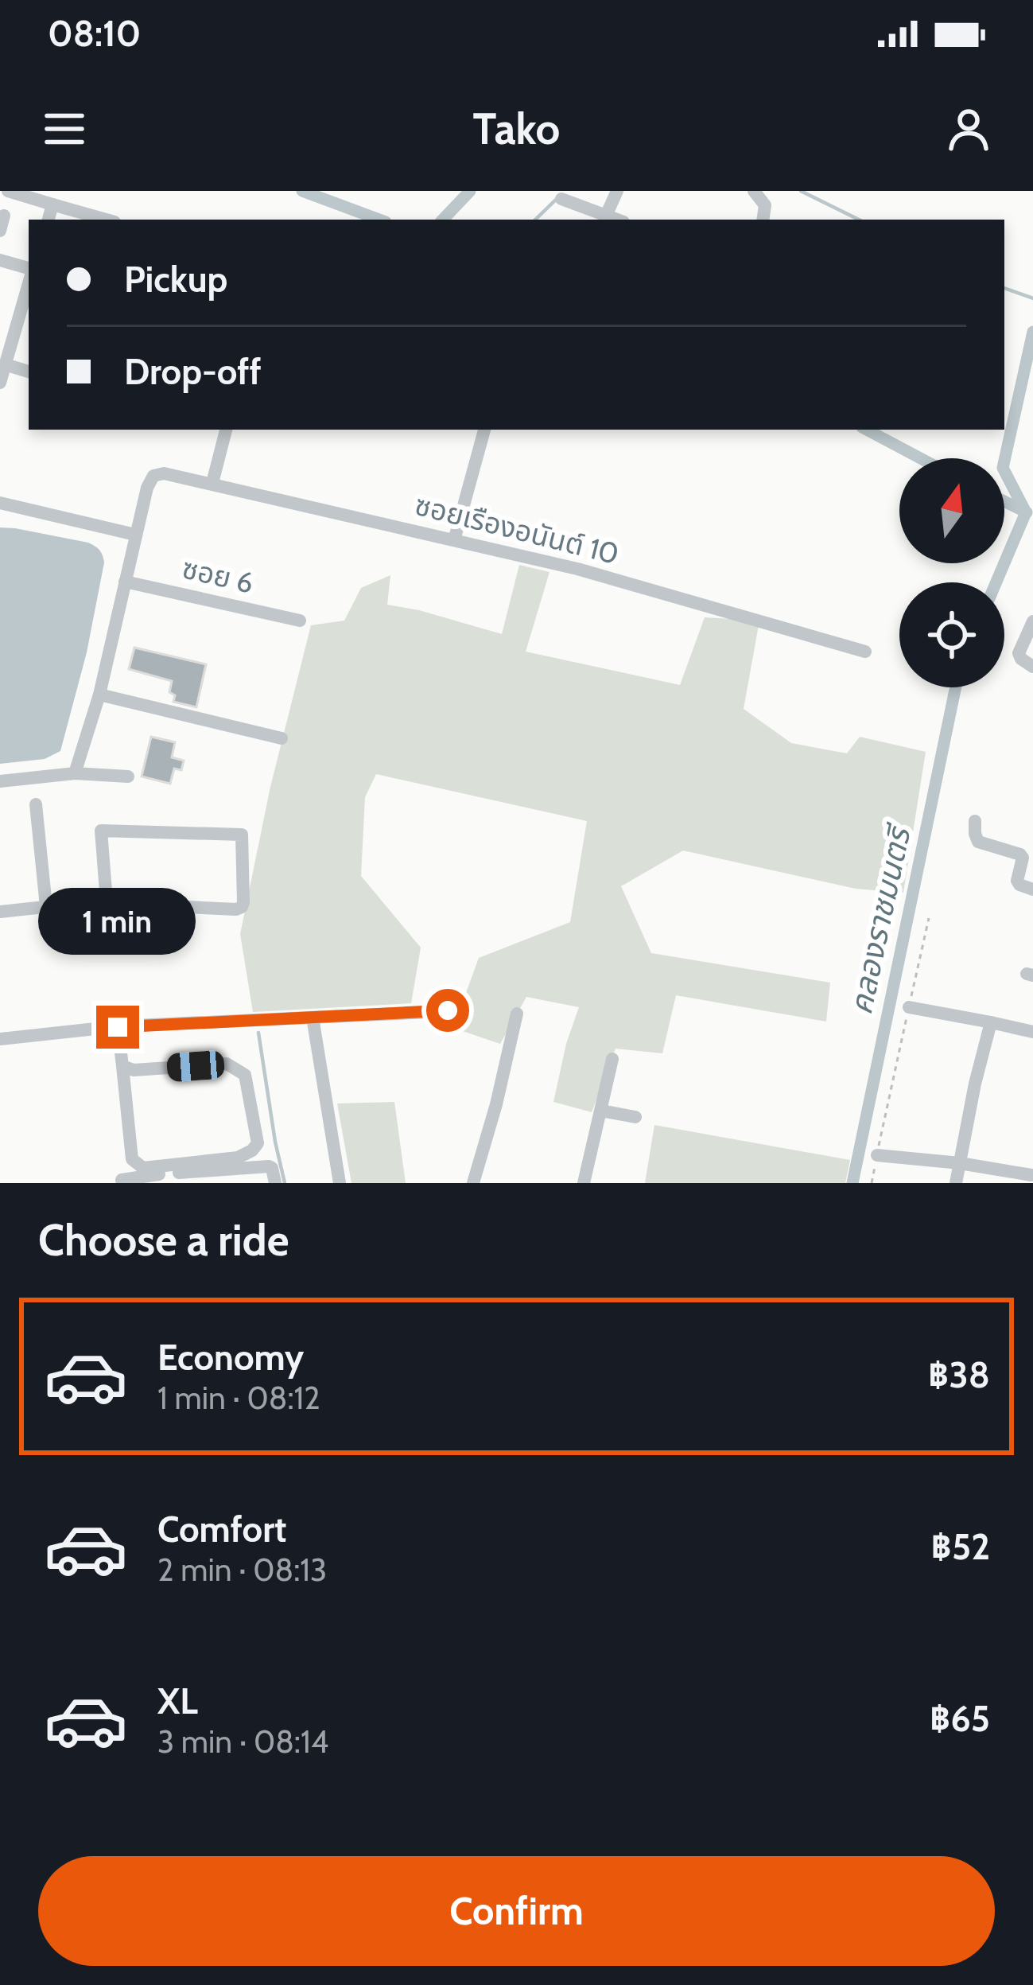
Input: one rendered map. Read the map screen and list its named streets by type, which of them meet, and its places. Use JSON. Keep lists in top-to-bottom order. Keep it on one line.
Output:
{"streets":{"street":["ซอยเรืองอนันต์ 10","ซอย 6"]},"water":["คลองราชมนตรี"],"north":"top","page":{"status":"08:10","header":"Tako","banner":["Pickup","Drop-off"],"bubble":"1 min","heading":"Choose a ride","list":[{"name":"Economy","note":"1 min · 08:12","value":"฿38"},{"name":"Comfort","note":"2 min · 08:13","value":"฿52"},{"name":"XL","note":"3 min · 08:14","value":"฿65"}],"buttons":"Confirm"}}
